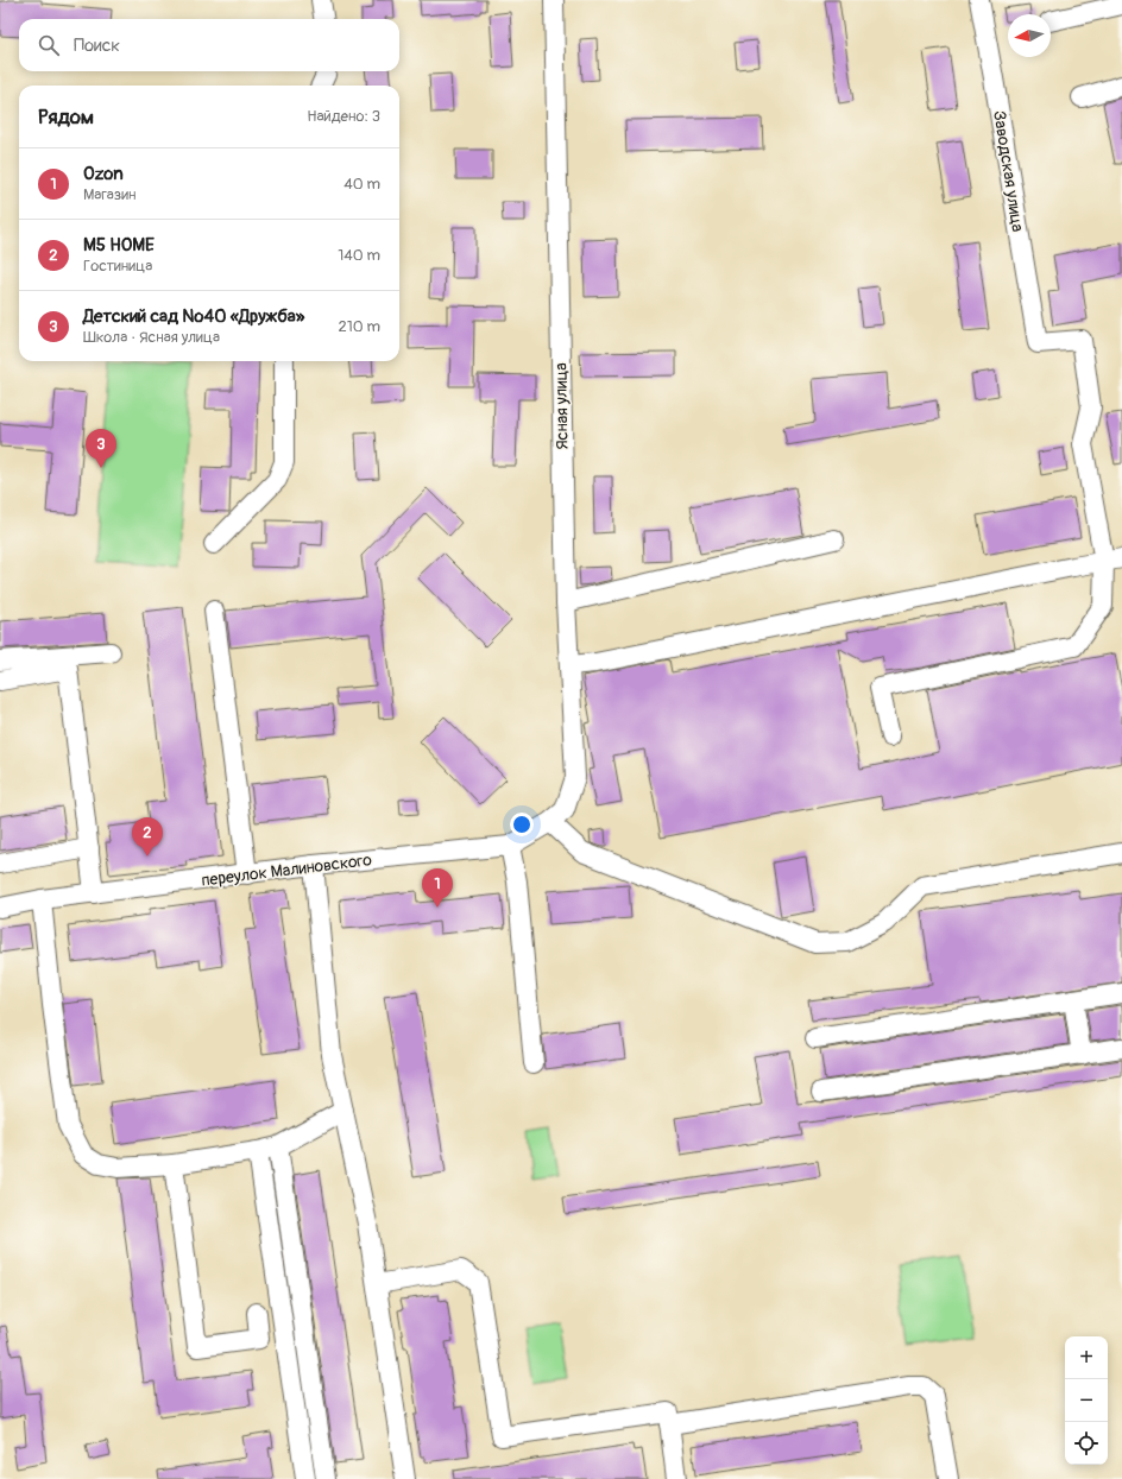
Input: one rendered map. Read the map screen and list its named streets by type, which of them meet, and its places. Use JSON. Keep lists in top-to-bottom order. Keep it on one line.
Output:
{"streets":{"street":["Заводская улица","Ясная улица","переулок Малиновского"]},"crossings":[["Ясная улица","переулок Малиновского"]],"north":"left","page":{"search":"Поиск","heading":["Рядом","Найдено: 3"],"list":[{"mark":"1","name":"Ozon","note":"Магазин","value":"40 m"},{"mark":"2","name":"M5 HOME","note":"Гостиница","value":"140 m"},{"mark":"3","name":"Детский сад №40 «Дружба»","note":"Школа · Ясная улица","value":"210 m"}],"pins":["3","2","1"],"map_buttons":["+","−"]}}
